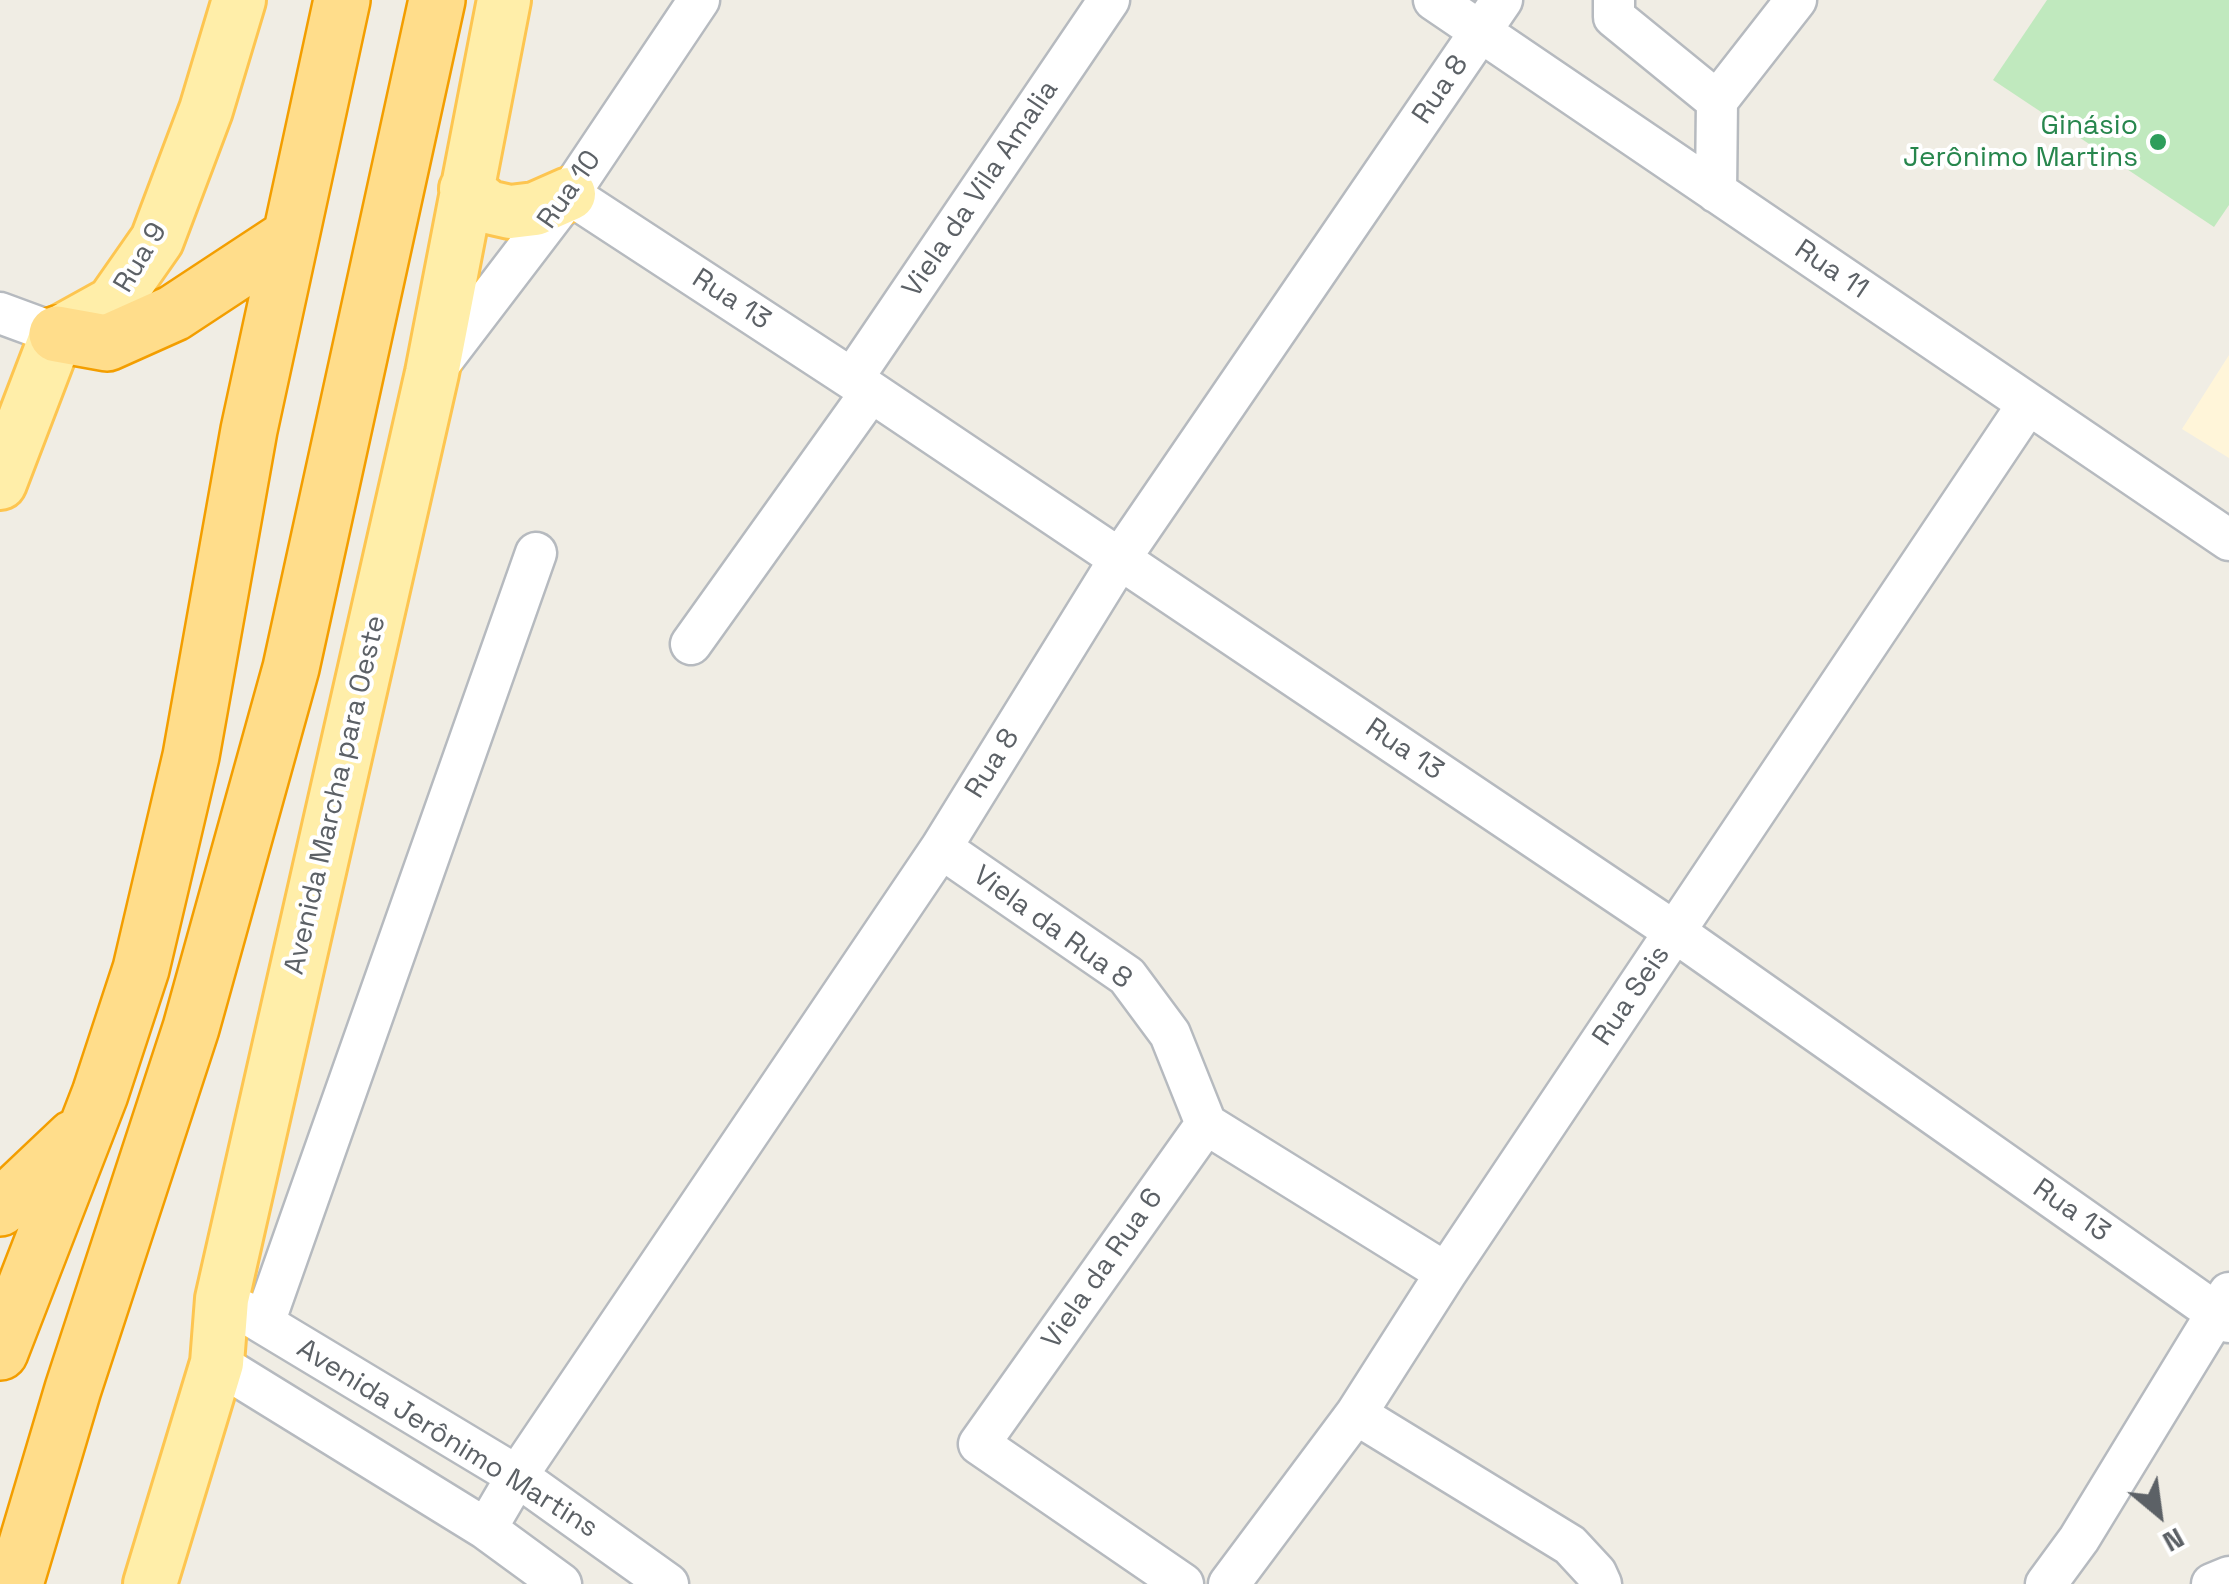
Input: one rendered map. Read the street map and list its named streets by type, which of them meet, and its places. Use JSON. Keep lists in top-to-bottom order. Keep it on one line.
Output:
{"streets":{"main road":["Rua 9","Avenida Marcha para Oeste"],"street":["Rua 8","Viela da Vila Amalia","Rua 10","Rua 11","Rua 13","Viela da Rua 8","Rua Seis","Viela da Rua 6","Avenida Jerônimo Martins"]},"crossings":[["Rua 8","Rua 11"],["Rua 8","Rua 13"],["Rua 8","Viela da Rua 8"],["Rua 8","Avenida Jerônimo Martins"],["Viela da Vila Amalia","Rua 13"],["Rua 10","Rua 13"],["Rua 10","Avenida Marcha para Oeste"],["Rua 11","Rua Seis"],["Rua 13","Rua Seis"],["Avenida Marcha para Oeste","Avenida Jerônimo Martins"],["Viela da Rua 8","Viela da Rua 6"]],"places":["Ginásio Jerônimo Martins"],"north":"bottom right"}
